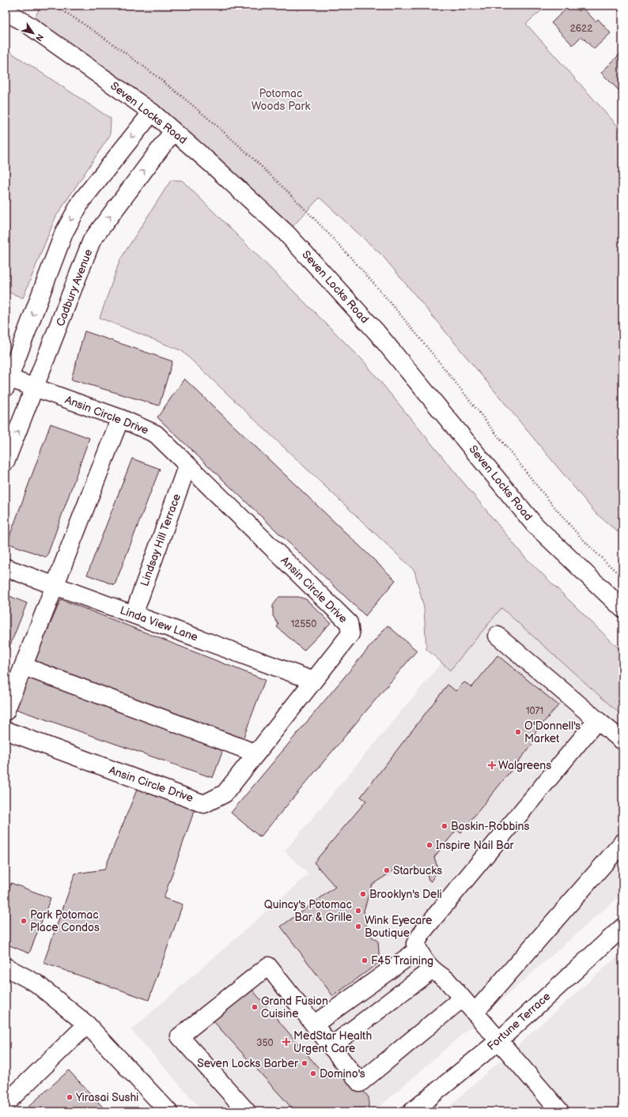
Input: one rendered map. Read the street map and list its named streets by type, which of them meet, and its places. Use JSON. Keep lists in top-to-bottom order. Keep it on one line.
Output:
{"streets":{"street":["Seven Locks Road","Cadbury Avenue","Ansin Circle Drive","Lindsay Hill Terrace","Linda View Lane","Fortune Terrace"]},"crossings":[["Seven Locks Road","Cadbury Avenue"],["Cadbury Avenue","Ansin Circle Drive"],["Ansin Circle Drive","Lindsay Hill Terrace"],["Ansin Circle Drive","Linda View Lane"],["Lindsay Hill Terrace","Linda View Lane"]],"parks":["Potomac Woods Park"],"places":{"other":["O'Donnell's Market","Baskin-Robbins","Inspire Nail Bar","Starbucks","Brooklyn's Deli","Quincy's Potomac Bar & Grille","Park Potomac Place Condos","Wink Eyecare Boutique","F45 Training","Grand Fusion Cuisine","Seven Locks Barber","Domino's","Yirasai Sushi"],"health":["Walgreens","MedStar Health Urgent Care"]},"house_numbers":["2622","12550","1071","350"],"north":"bottom right"}
